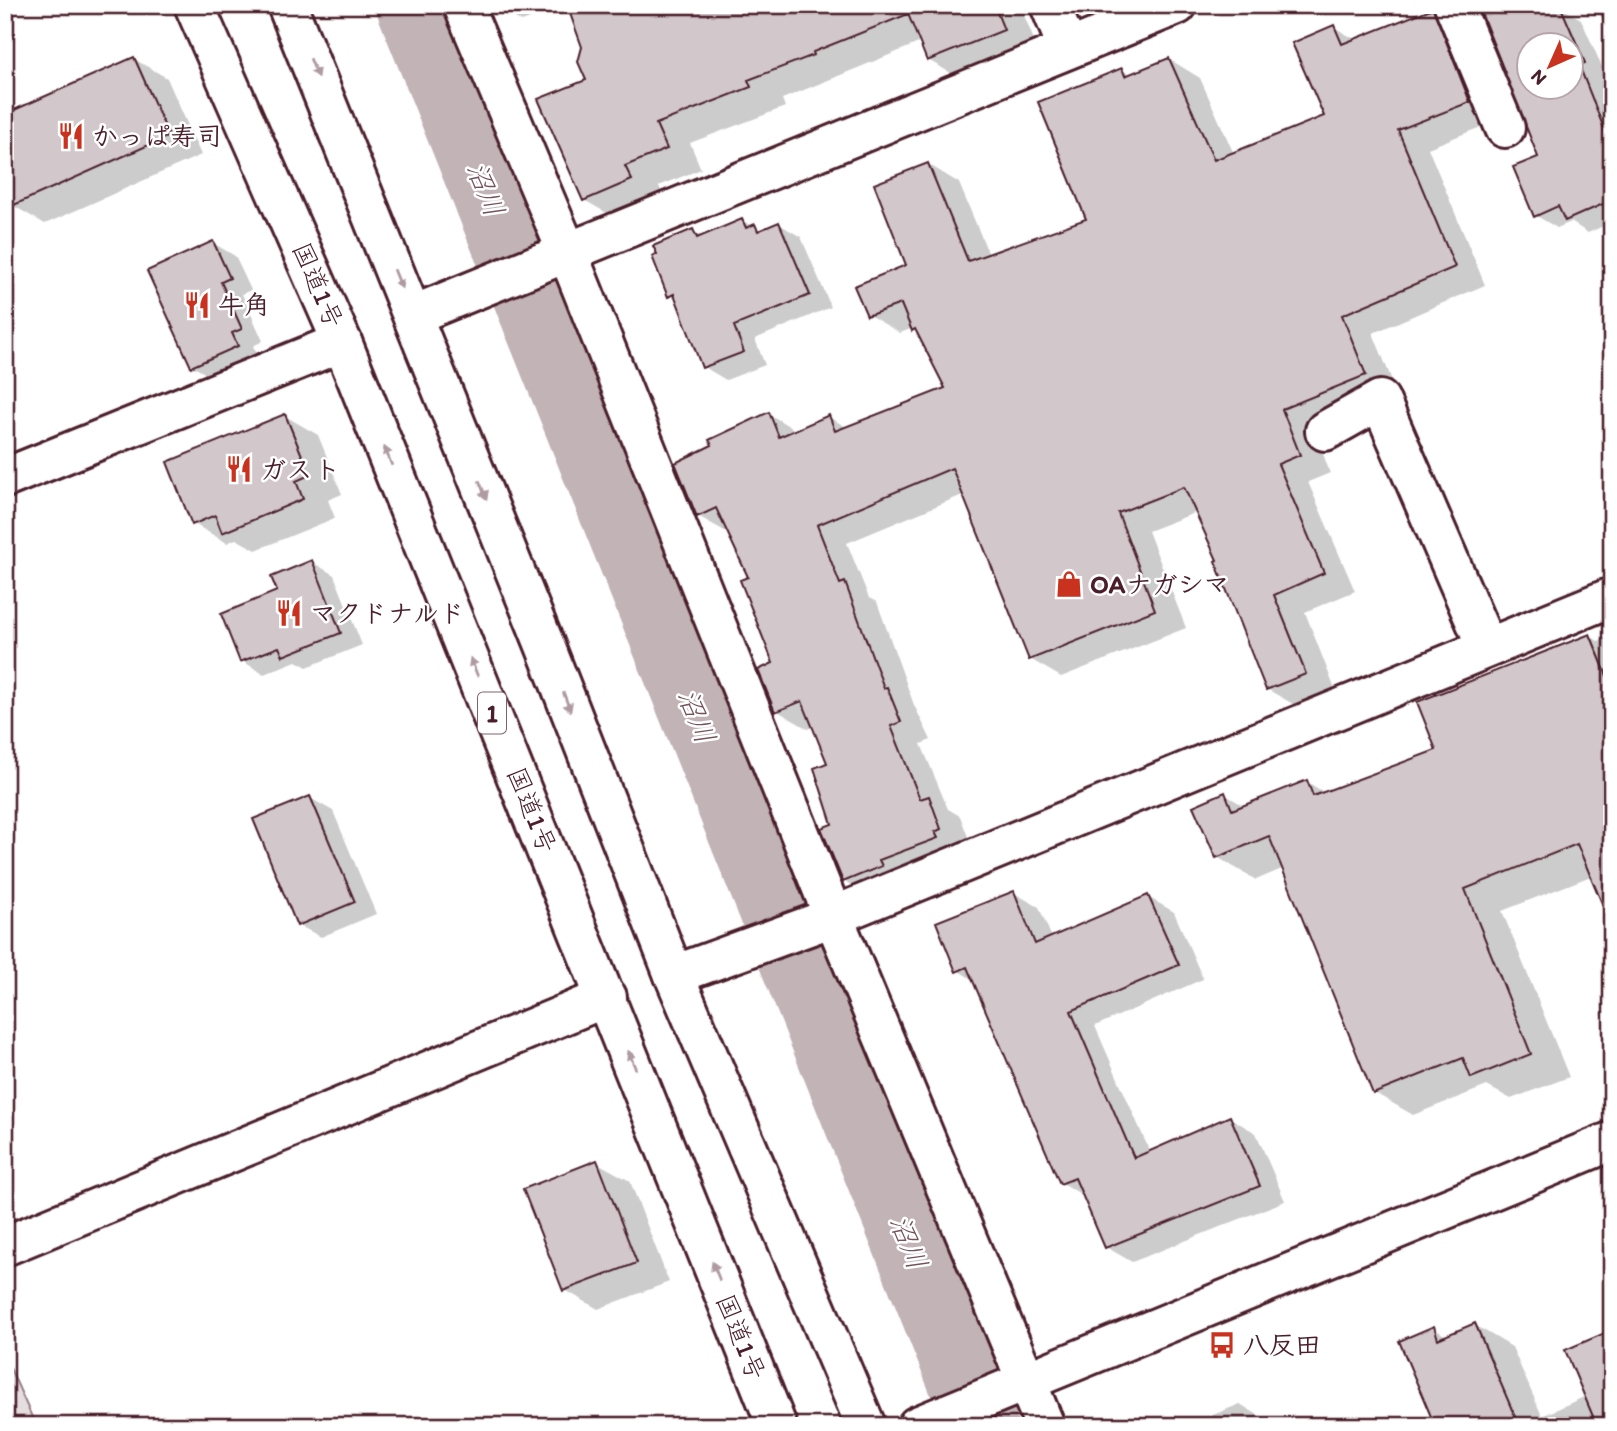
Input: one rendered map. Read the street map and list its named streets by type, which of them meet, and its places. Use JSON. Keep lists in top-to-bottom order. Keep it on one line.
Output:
{"streets":{"main road":["国道1号","1"]},"water":["沼川"],"places":{"restaurant":["かっぱ寿司","牛角","ガスト","マクドナルド"],"shop":["OAナガシマ"],"bus stop":["八反田"]},"north":"bottom left"}
